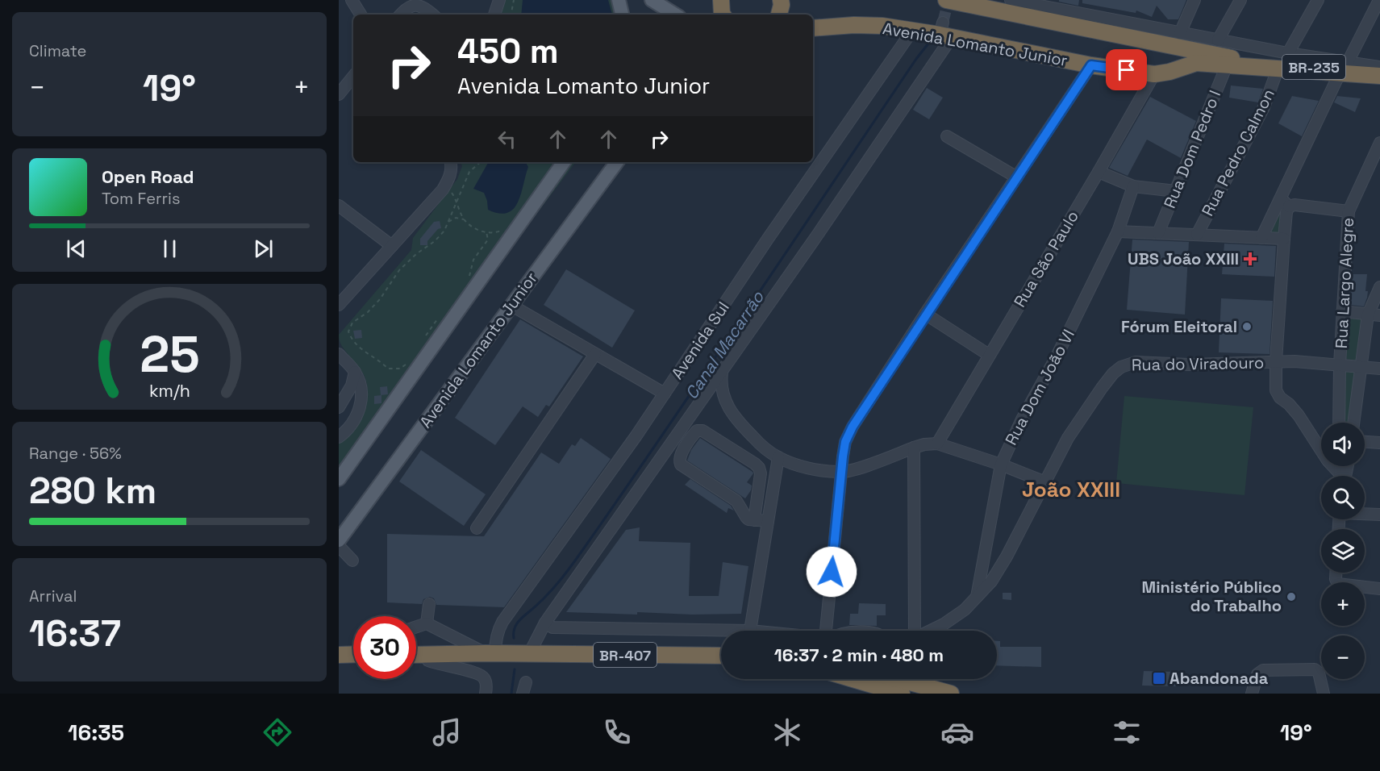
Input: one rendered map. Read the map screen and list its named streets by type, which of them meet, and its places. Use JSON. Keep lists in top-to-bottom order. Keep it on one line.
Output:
{"streets":{"highway":["Avenida Lomanto Junior","BR-235","BR-407"],"street":["Rua Dom Pedro I","Rua Pedro Calmon","Rua São Paulo","Rua Largo Alegre","Avenida Sul","Rua do Viradouro","Rua Dom João VI"]},"crossings":[["Avenida Lomanto Junior","BR-235"],["Avenida Lomanto Junior","Rua Dom Pedro I"],["Avenida Lomanto Junior","Rua São Paulo"],["Avenida Lomanto Junior","Avenida Sul"],["BR-235","Rua Dom Pedro I"],["BR-235","Rua Pedro Calmon"],["Rua Largo Alegre","Rua do Viradouro"],["Avenida Sul","BR-407"],["Rua do Viradouro","Rua Dom João VI"]],"districts":["João XXIII"],"water":["Canal Macarrão"],"places":{"health":["UBS João XXIII"],"other":["Fórum Eleitoral","Ministério Público do Trabalho"],"transit":["Abandonada"]},"page":{"tile":["Climate",["Range · 56%","280 km"],["Arrival","16:37"]],"turn":["450 m","Avenida Lomanto Junior"],"heat":["−","19°","+"],"song":["Open Road","Tom Ferris"],"map_buttons":["+","−"],"limit":"30","trip":"16:37 · 2 min · 480 m","tabs":["16:35","19°"],"gauge":["25","km/h"]}}
